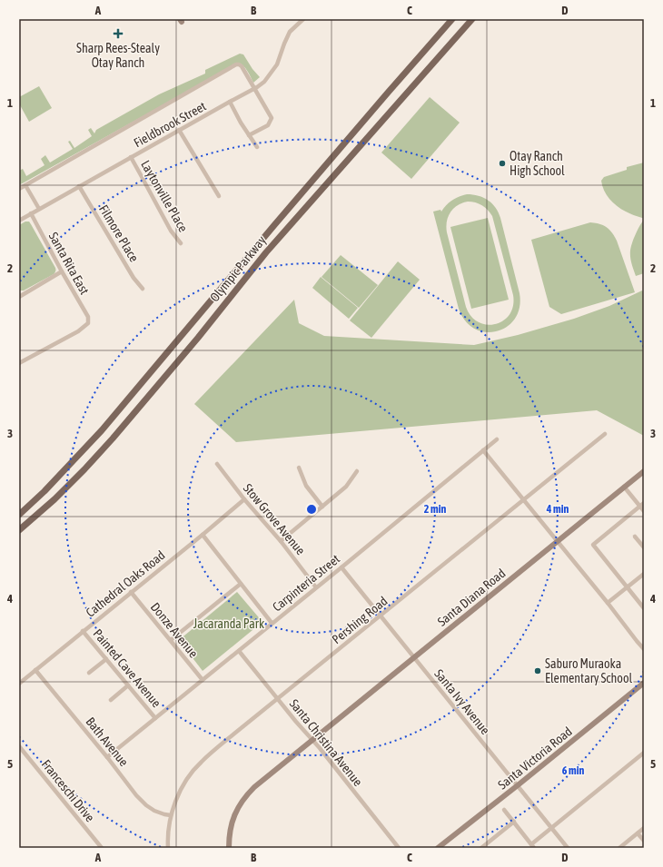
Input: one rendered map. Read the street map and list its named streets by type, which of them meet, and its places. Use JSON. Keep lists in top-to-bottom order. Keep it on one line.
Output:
{"streets":{"main road":["Olympic Parkway"],"street":["Fieldbrook Street","Laytonville Place","Filmore Place","Santa Rita East","Stow Grove Avenue","Carpinteria Street","Cathedral Oaks Road","Santa Diana Road","Pershing Road","Donze Avenue","Painted Cave Avenue","Santa Ivy Avenue","Bath Avenue","Santa Christina Avenue","Santa Victoria Road","Franceschi Drive"]},"crossings":[["Fieldbrook Street","Laytonville Place"],["Fieldbrook Street","Filmore Place"],["Fieldbrook Street","Santa Rita East"],["Stow Grove Avenue","Carpinteria Street"],["Stow Grove Avenue","Cathedral Oaks Road"],["Carpinteria Street","Donze Avenue"],["Carpinteria Street","Painted Cave Avenue"],["Carpinteria Street","Santa Ivy Avenue"],["Carpinteria Street","Bath Avenue"],["Carpinteria Street","Santa Christina Avenue"],["Cathedral Oaks Road","Donze Avenue"],["Cathedral Oaks Road","Painted Cave Avenue"],["Cathedral Oaks Road","Bath Avenue"],["Santa Diana Road","Santa Ivy Avenue"],["Santa Diana Road","Santa Christina Avenue"],["Pershing Road","Santa Ivy Avenue"],["Pershing Road","Bath Avenue"],["Pershing Road","Santa Christina Avenue"],["Santa Ivy Avenue","Santa Victoria Road"]],"parks":["Jacaranda Park"],"places":{"health":["Sharp Rees-Stealy Otay Ranch"],"other":["Otay Ranch High School","Saburo Muraoka Elementary School"]},"grid":{"columns":["A","B","C","D"],"rows":["1","2","3","4","5"]},"rings":["2 min","4 min","6 min"]}
